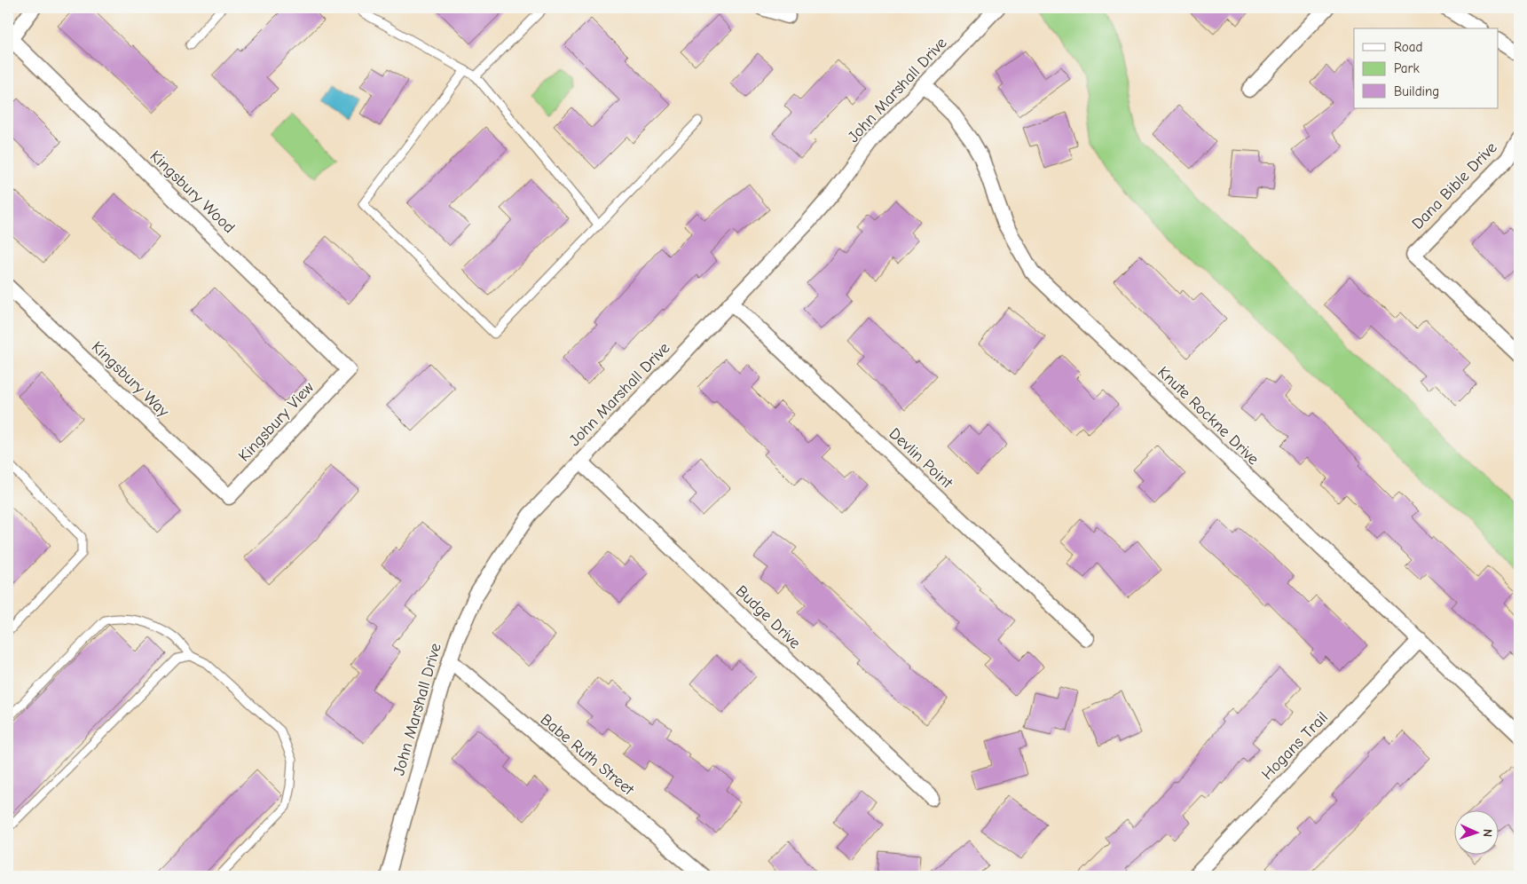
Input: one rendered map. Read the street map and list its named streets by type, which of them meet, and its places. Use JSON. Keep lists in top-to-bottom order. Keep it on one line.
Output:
{"streets":{"street":["John Marshall Drive","Dana Bible Drive","Kingsbury Wood","Kingsbury Way","Knute Rockne Drive","Kingsbury View","Devlin Point","Budge Drive","Hogans Trail","Babe Ruth Street"]},"crossings":[["John Marshall Drive","Knute Rockne Drive"],["John Marshall Drive","Devlin Point"],["John Marshall Drive","Budge Drive"],["John Marshall Drive","Babe Ruth Street"],["Kingsbury Wood","Kingsbury View"],["Kingsbury Way","Kingsbury View"],["Knute Rockne Drive","Hogans Trail"]],"legend":["Road","Park","Building"],"north":"right"}
